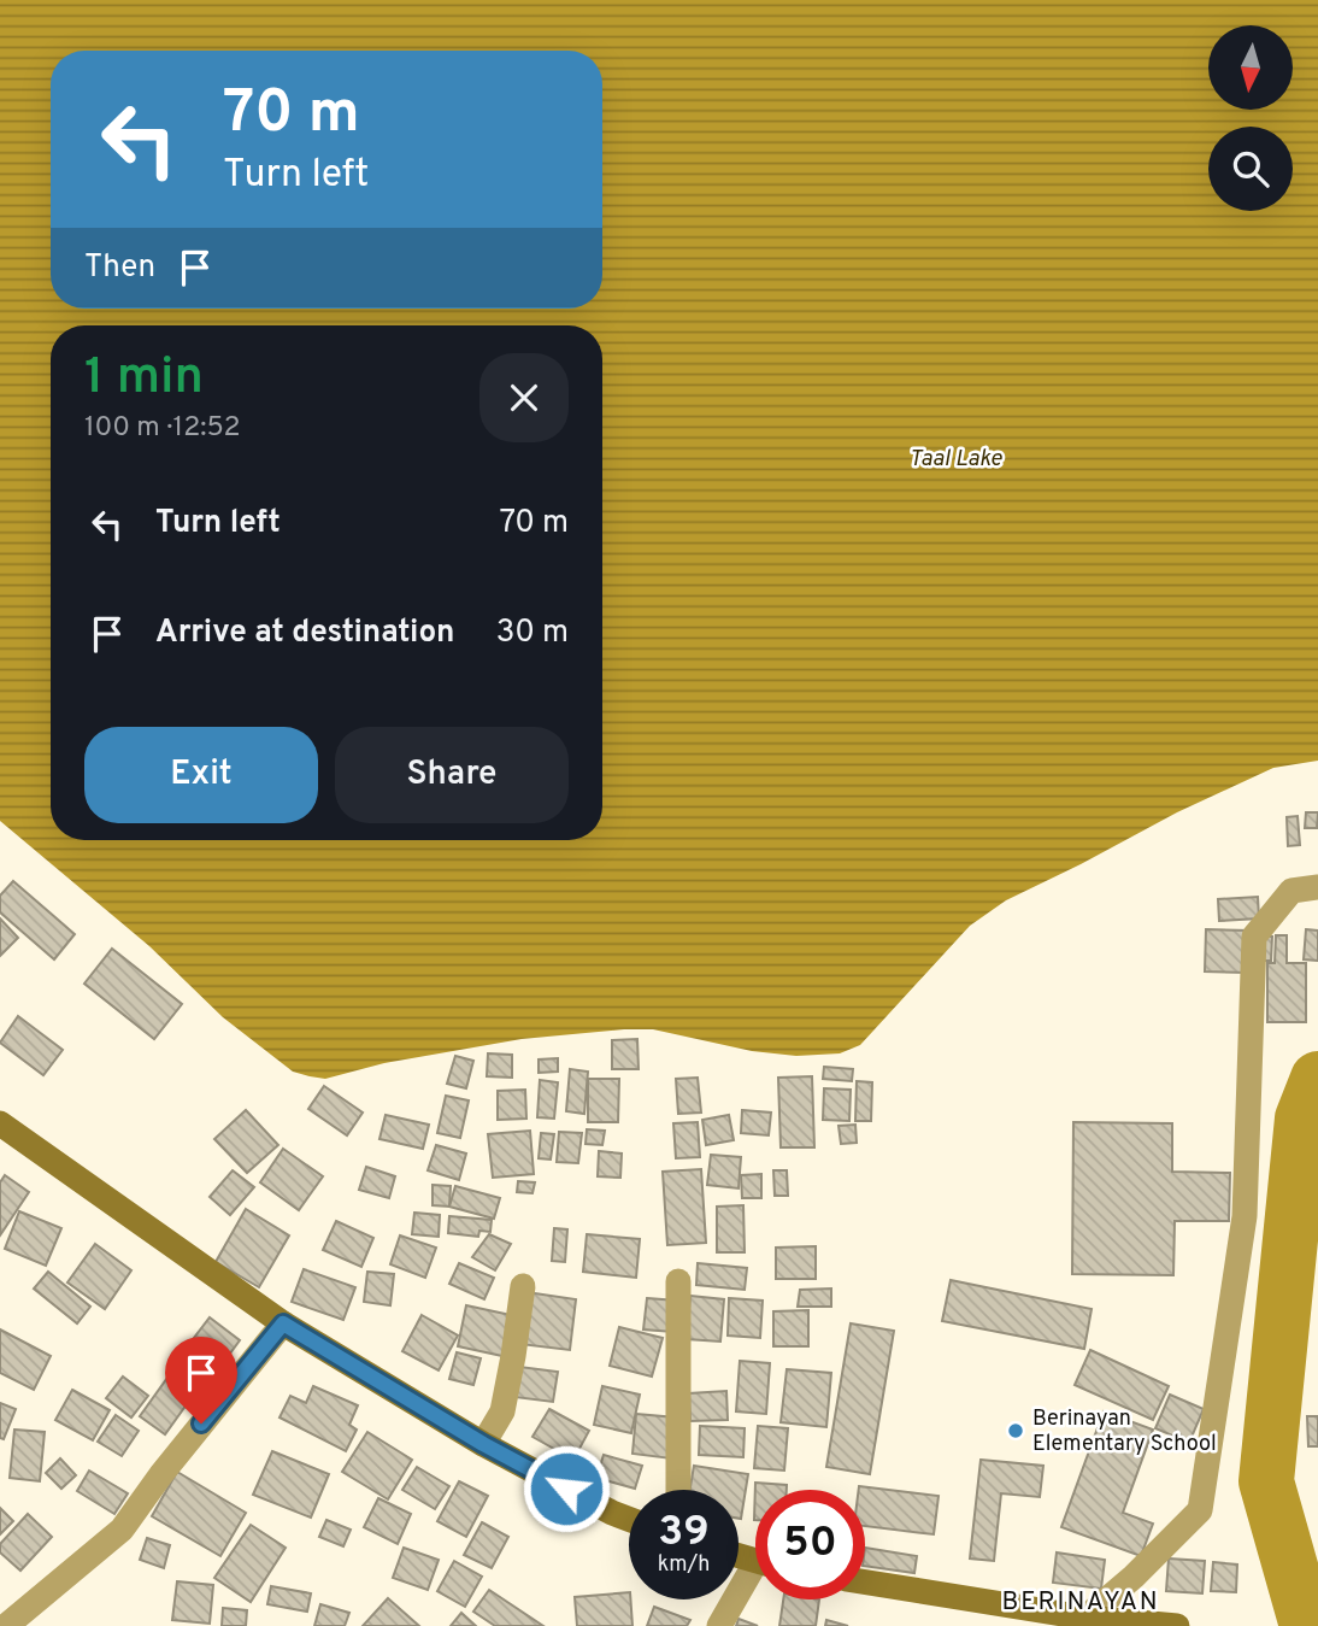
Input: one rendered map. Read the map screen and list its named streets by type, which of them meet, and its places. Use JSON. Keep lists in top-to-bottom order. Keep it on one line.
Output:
{"districts":["BERINAYAN"],"water":["Taal Lake"],"places":["Berinayan Elementary School"],"north":"bottom","page":{"turn":["70 m","Turn left"],"then":"Then","heading":["1 min","100 m · 12:52"],"list":[{"name":"Turn left","value":"70 m"},{"name":"Arrive at destination","value":"30 m"}],"buttons":["Exit","Share"],"speed":"39 km/h","limit":"50"}}
